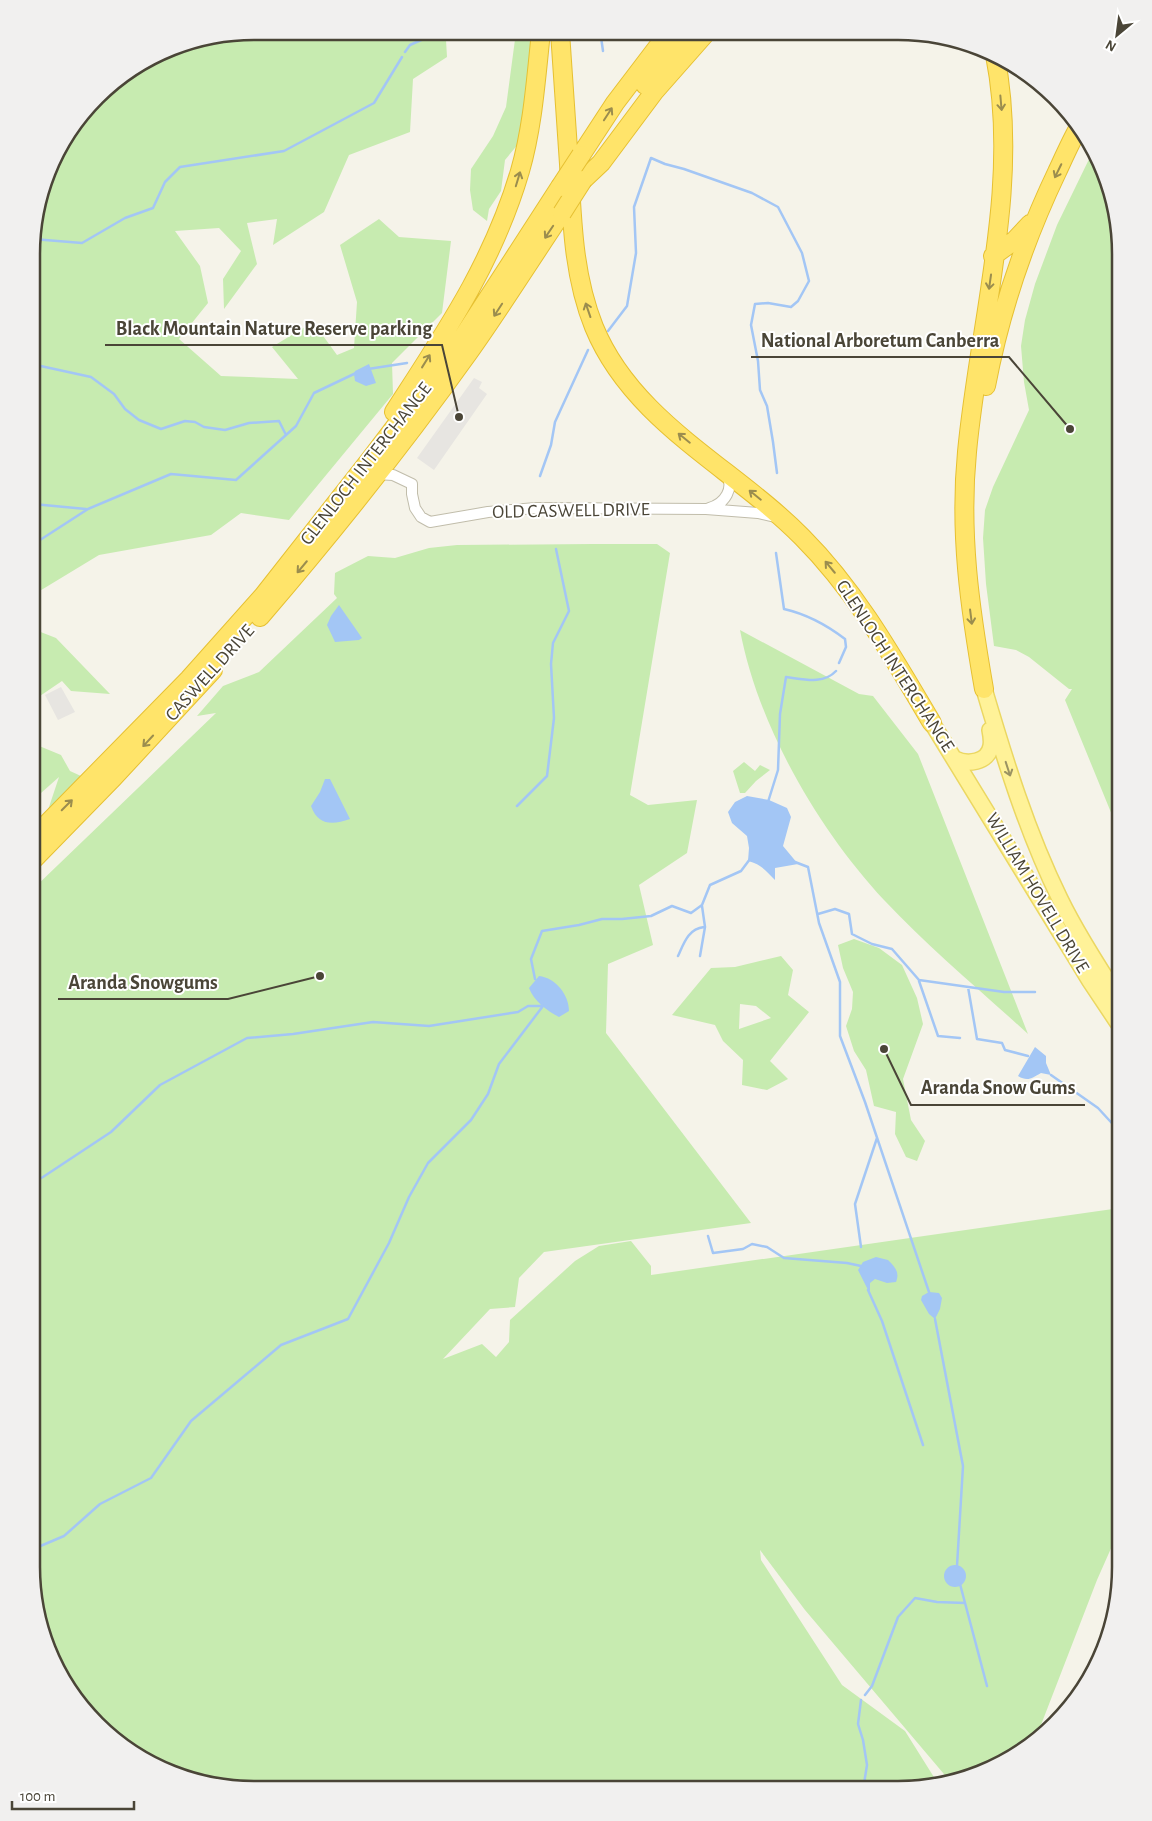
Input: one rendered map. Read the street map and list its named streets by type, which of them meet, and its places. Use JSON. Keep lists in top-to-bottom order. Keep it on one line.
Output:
{"streets":{"highway":["GLENLOCH INTERCHANGE","CASWELL DRIVE"],"main road":["WILLIAM HOVELL DRIVE"],"street":["OLD CASWELL DRIVE"]},"crossings":[["GLENLOCH INTERCHANGE","OLD CASWELL DRIVE"],["GLENLOCH INTERCHANGE","CASWELL DRIVE"],["GLENLOCH INTERCHANGE","WILLIAM HOVELL DRIVE"],["OLD CASWELL DRIVE","CASWELL DRIVE"]],"one_way":["CASWELL DRIVE"],"places":["Black Mountain Nature Reserve parking","National Arboretum Canberra","Aranda Snowgums","Aranda Snow Gums"],"scale_bar":"100 m","north":"bottom left"}
